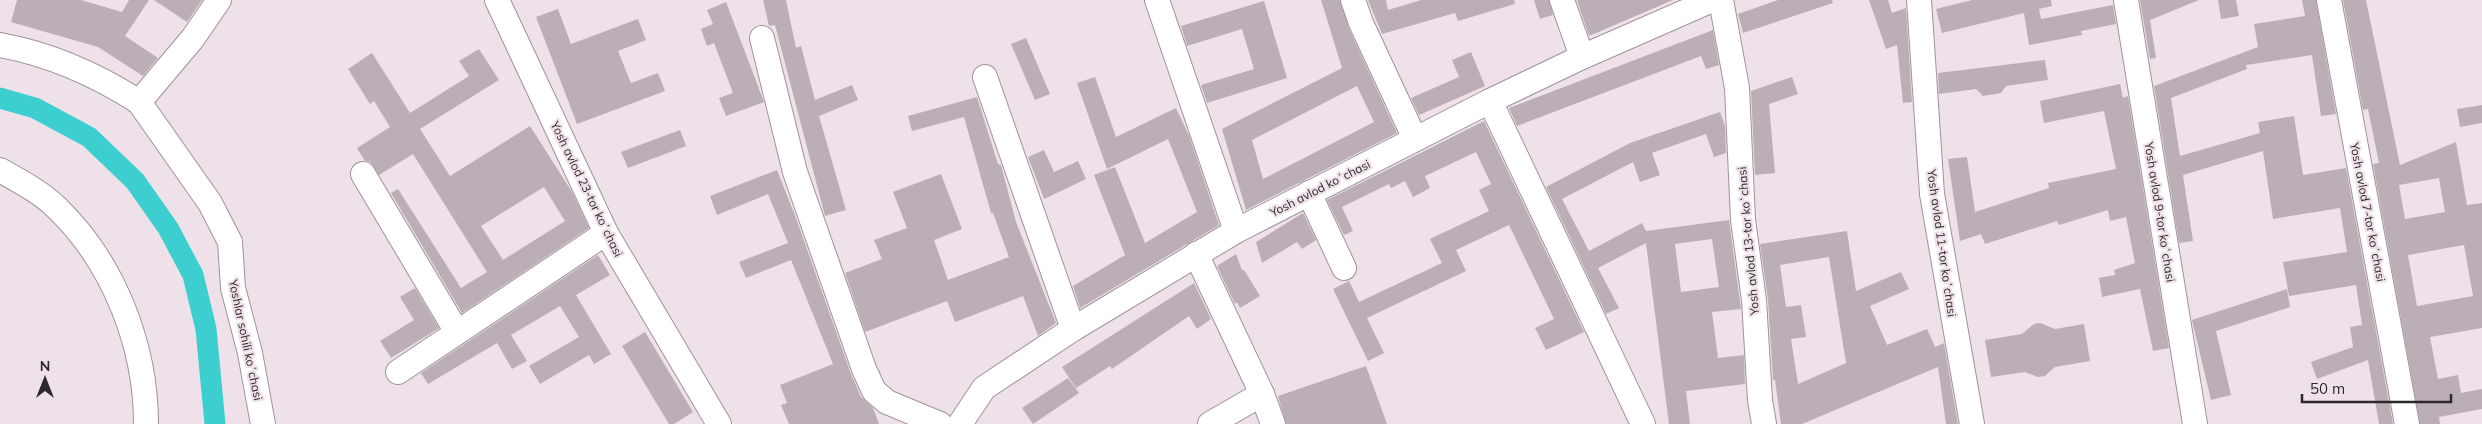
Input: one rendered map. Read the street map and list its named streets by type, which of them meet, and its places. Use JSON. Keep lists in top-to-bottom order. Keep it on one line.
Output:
{"streets":{"street":["Yosh avlod koʻchasi","Yosh avlod 23-tor koʻchasi","Yosh avlod 9-tor koʻchasi","Yosh avlod 7-tor koʻchasi","Yosh avlod 13-tor koʻchasi","Yosh avlod 11-tor koʻchasi","Yoshlar sohili koʻchasi"]},"scale_bar":"50 m","north":"top"}
